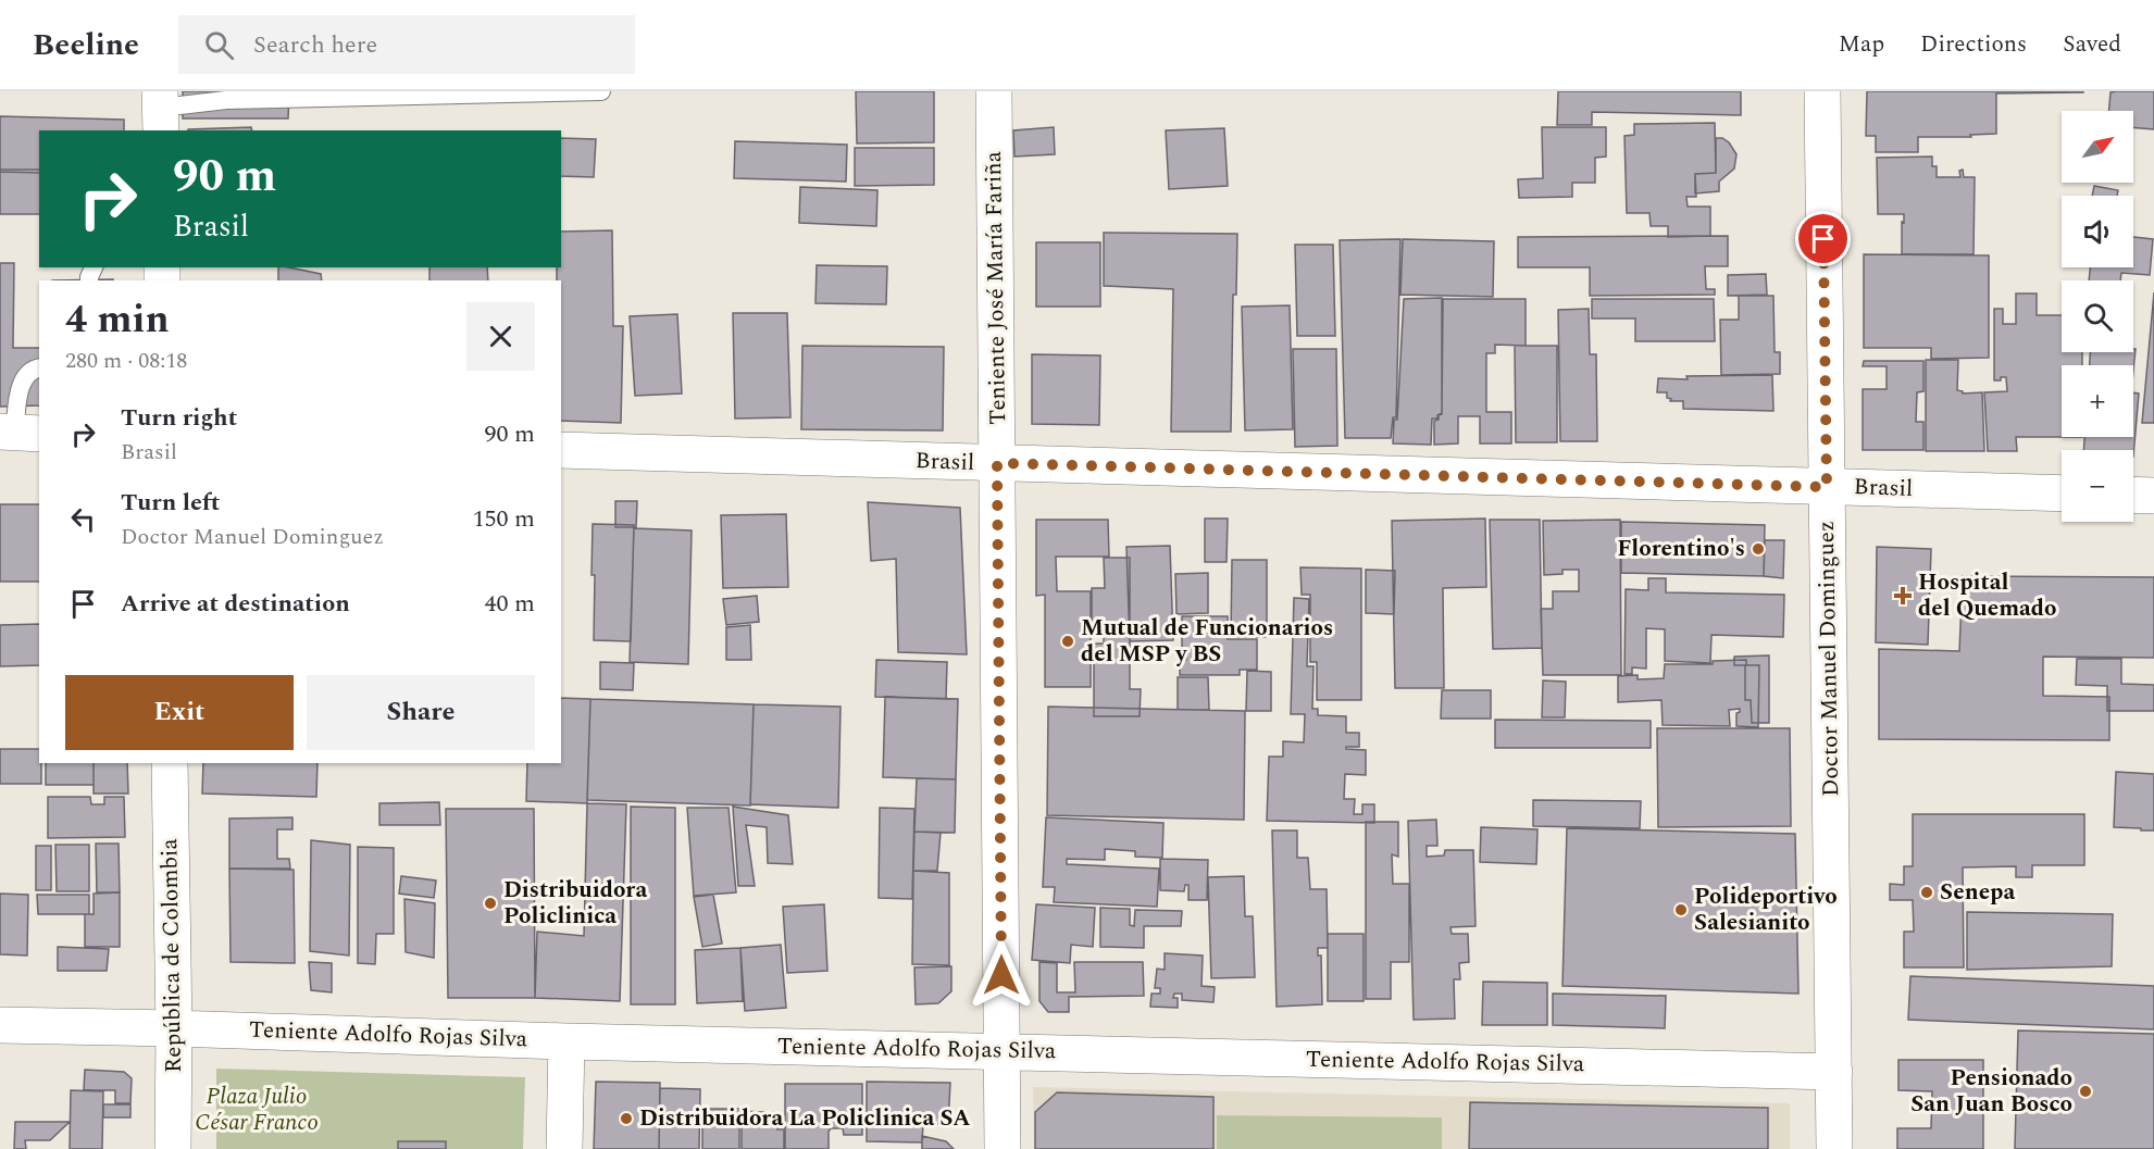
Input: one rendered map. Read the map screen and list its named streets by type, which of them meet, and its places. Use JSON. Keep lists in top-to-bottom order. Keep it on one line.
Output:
{"streets":{"street":["Teniente José María Fariña","Brasil","Doctor Manuel Dominguez","República de Colombia","Teniente Adolfo Rojas Silva"]},"crossings":[["Teniente José María Fariña","Brasil"],["Teniente José María Fariña","Teniente Adolfo Rojas Silva"],["Brasil","Doctor Manuel Dominguez"],["Doctor Manuel Dominguez","Teniente Adolfo Rojas Silva"],["República de Colombia","Teniente Adolfo Rojas Silva"]],"parks":["Plaza Julio César Franco"],"places":{"other":["Florentino's","Mutual de Funcionarios del MSP y BS","Senepa","Distribuidora Policlinica","Polideportivo Salesianito","Pensionado San Juan Bosco","Distribuidora La Policlinica SA"],"health":["Hospital del Quemado"]},"north":"top right","page":{"header":"Beeline","search":"Search here","nav":["Map","Directions","Saved"],"map_buttons":["+","−"],"turn":["90 m","Brasil"],"heading":["4 min","280 m · 08:18"],"list":[{"name":"Turn right","note":"Brasil","value":"90 m"},{"name":"Turn left","note":"Doctor Manuel Dominguez","value":"150 m"},{"name":"Arrive at destination","value":"40 m"}],"buttons":["Exit","Share"]}}
